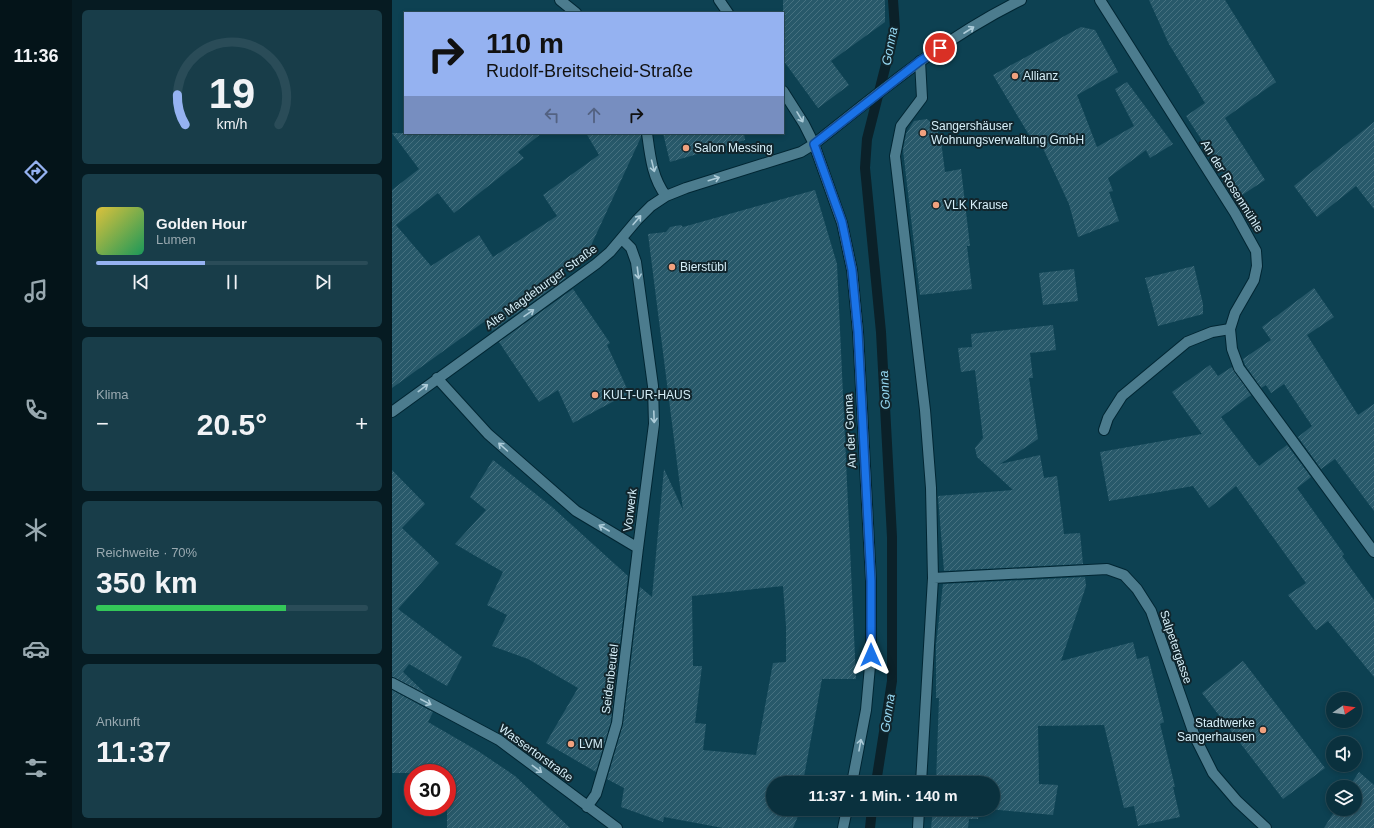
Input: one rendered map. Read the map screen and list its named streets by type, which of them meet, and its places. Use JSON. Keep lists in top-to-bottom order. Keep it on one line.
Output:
{"streets":{"street":["An der Rosenmühle","Alte Magdeburger Straße","An der Gonna","Vorwerk","Salpetergasse","Seidenbeutel","Wassertorstraße"]},"crossings":[["Alte Magdeburger Straße","An der Gonna"],["Alte Magdeburger Straße","Vorwerk"],["Vorwerk","Seidenbeutel"],["Seidenbeutel","Wassertorstraße"]],"one_way":["Alte Magdeburger Straße","Wassertorstraße"],"water":["Gonna"],"places":["Allianz","Sangershäuser Wohnungsverwaltung GmbH","Salon Messing","VLK Krause","Bierstübl","KULT-UR-HAUS","Stadtwerke Sangerhausen","LVM"],"north":"right","page":{"tabs":"11:36","turn":["110 m","Rudolf-Breitscheid-Straße"],"song":["Golden Hour","Lumen"],"tile":["Klima",["Reichweite · 70%","350 km"],["Ankunft","11:37"]],"heat":["−","20.5°","+"],"limit":"30","trip":"11:37 · 1 Min. · 140 m","gauge":["19","km/h"]}}
